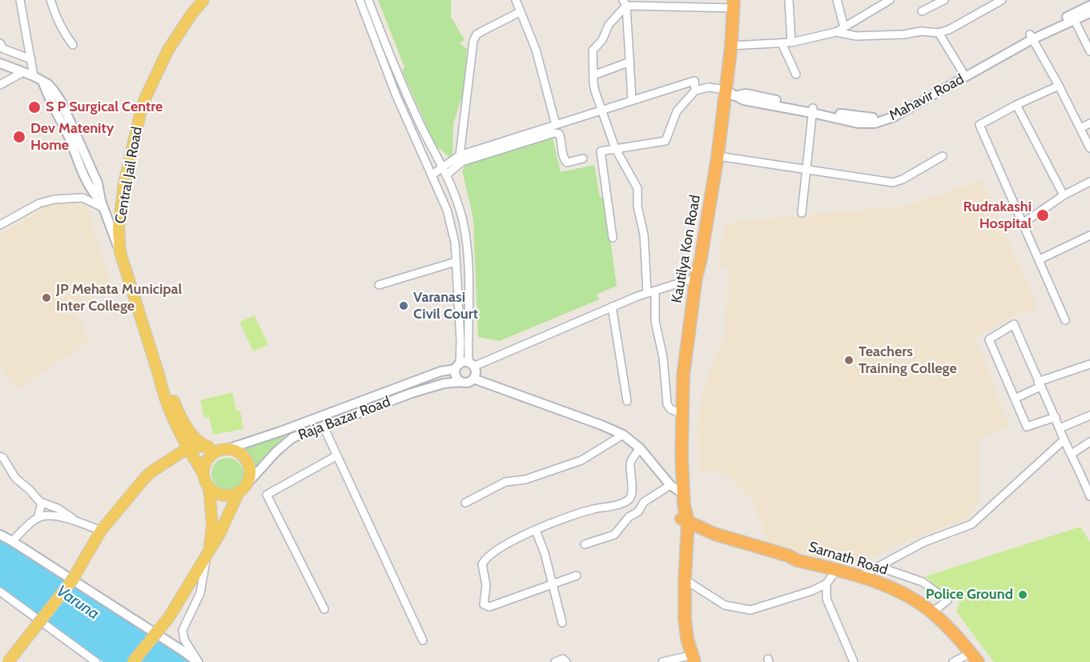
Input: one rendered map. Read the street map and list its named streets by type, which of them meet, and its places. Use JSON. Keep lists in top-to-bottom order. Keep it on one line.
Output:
{"streets":{"highway":["Kautilya Kon Road","Sarnath Road"],"main road":["Central Jail Road"],"street":["Raja Bazar Road"]},"crossings":[["Central Jail Road","Raja Bazar Road"],["Kautilya Kon Road","Sarnath Road"]],"water":["Varuna"],"places":["S P Surgical Centre","Dev Matenity Home","Rudrakashi Hospital","JP Mehata Municipal Inter College","Varanasi Civil Court","Teachers Training College","Police Ground"]}
